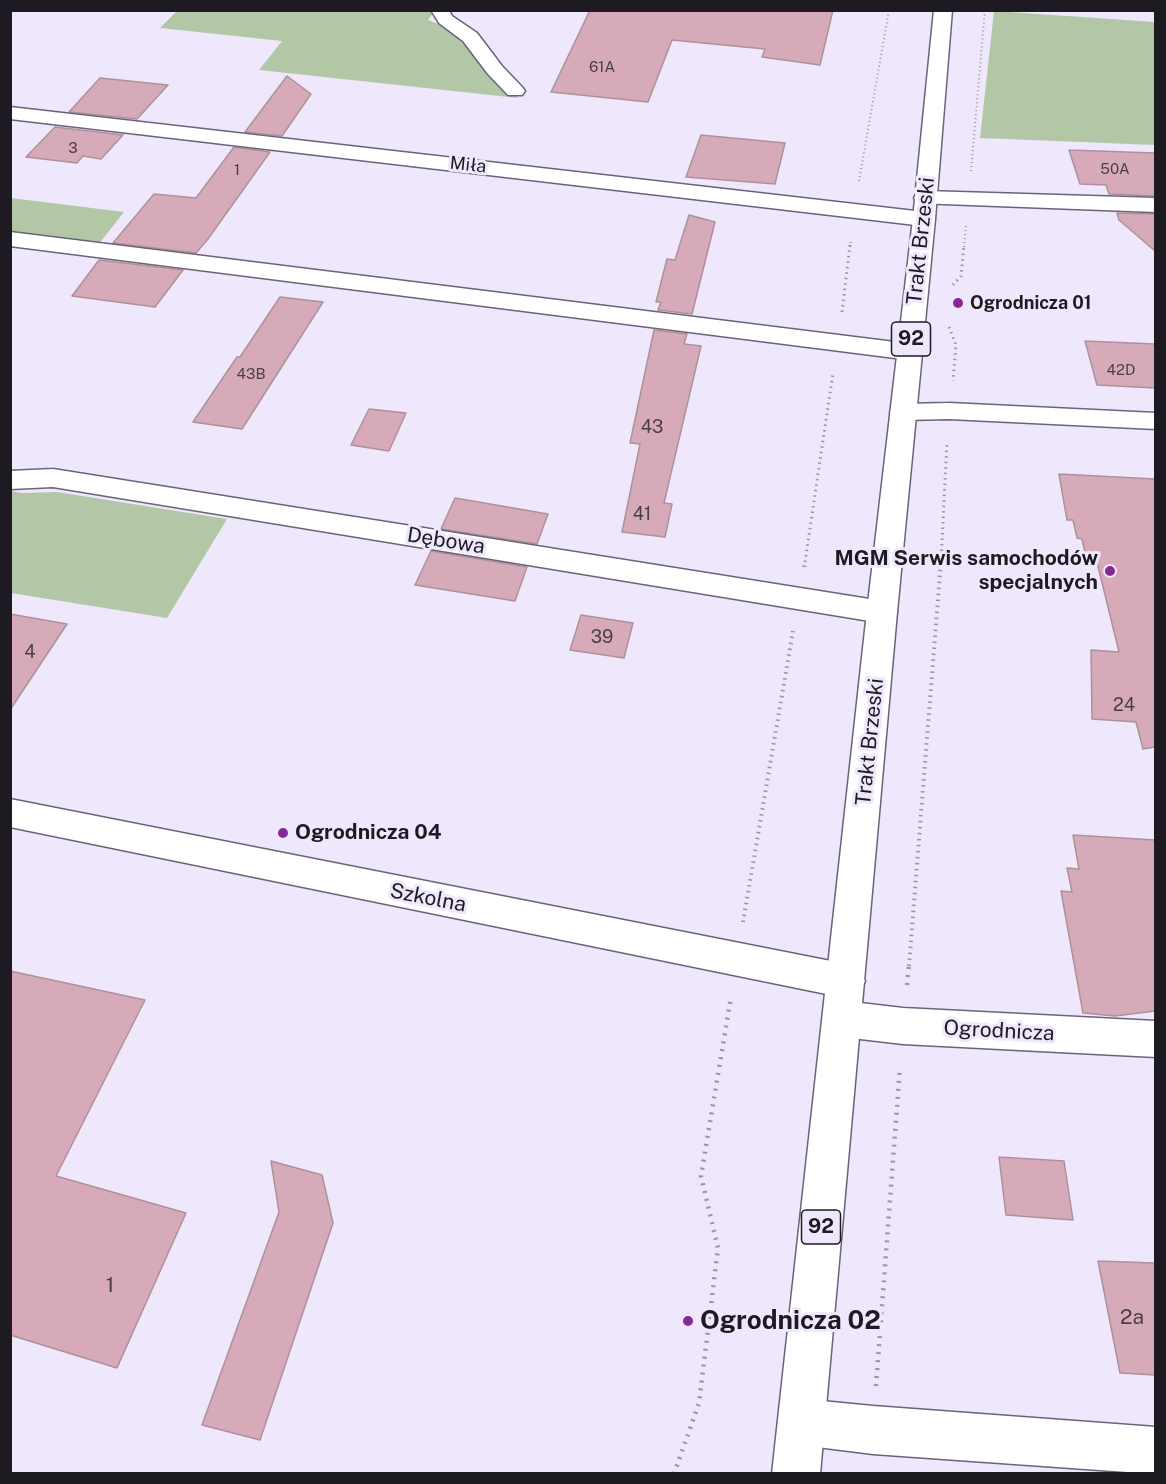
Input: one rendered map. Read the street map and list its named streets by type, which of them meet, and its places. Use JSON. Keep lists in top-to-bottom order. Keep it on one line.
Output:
{"streets":{"street":["Miła","Trakt Brzeski","92","Dębowa","Szkolna","Ogrodnicza"]},"crossings":[["Miła","Trakt Brzeski"],["Trakt Brzeski","Dębowa"],["Trakt Brzeski","Szkolna"],["Trakt Brzeski","Ogrodnicza"],["Szkolna","Ogrodnicza"]],"places":["Ogrodnicza 01","MGM Serwis samochodów specjalnych","Ogrodnicza 04","Ogrodnicza 02"],"house_numbers":["61A","3","50A","1","42D","43B","43","41","39","4","24","1","2a"]}
